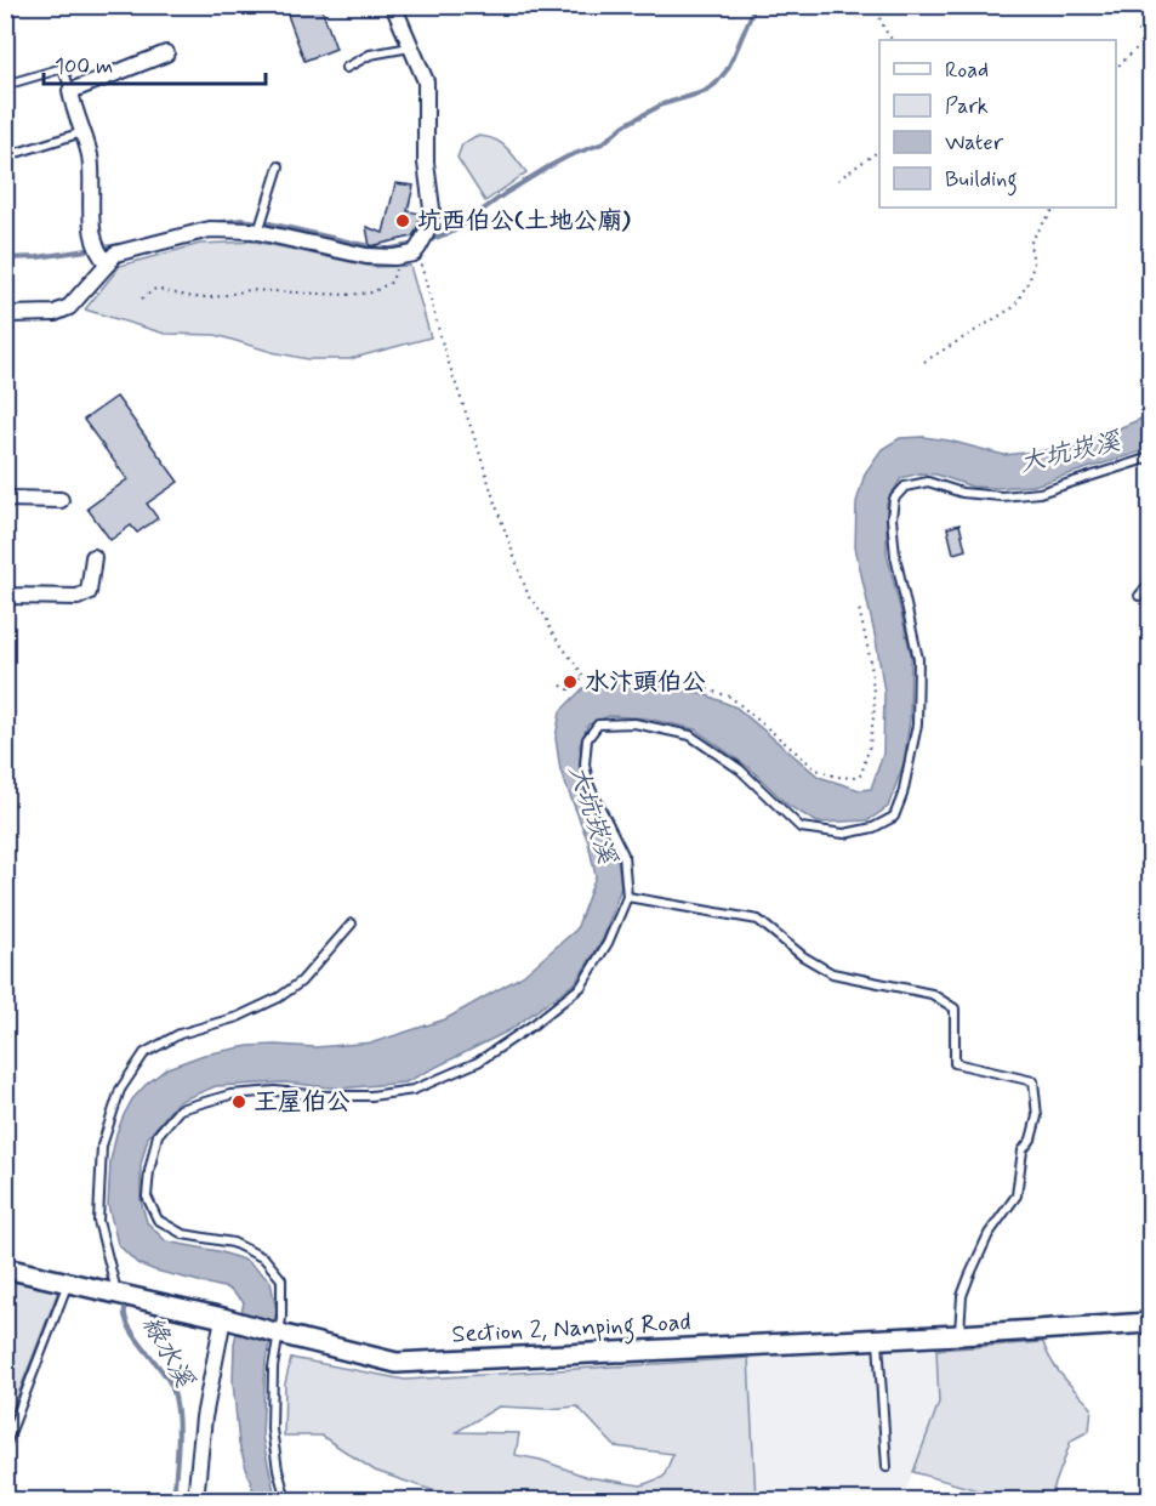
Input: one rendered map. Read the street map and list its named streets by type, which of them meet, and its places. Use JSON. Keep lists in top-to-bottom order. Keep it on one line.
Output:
{"streets":{"street":["Section 2, Nanping Road"]},"water":["大坑崁溪","綠水溪"],"places":["坑西伯公(土地公廟)","水汴頭伯公","王屋伯公"],"legend":["Road","Park","Water","Building"],"scale_bar":"100 m"}
